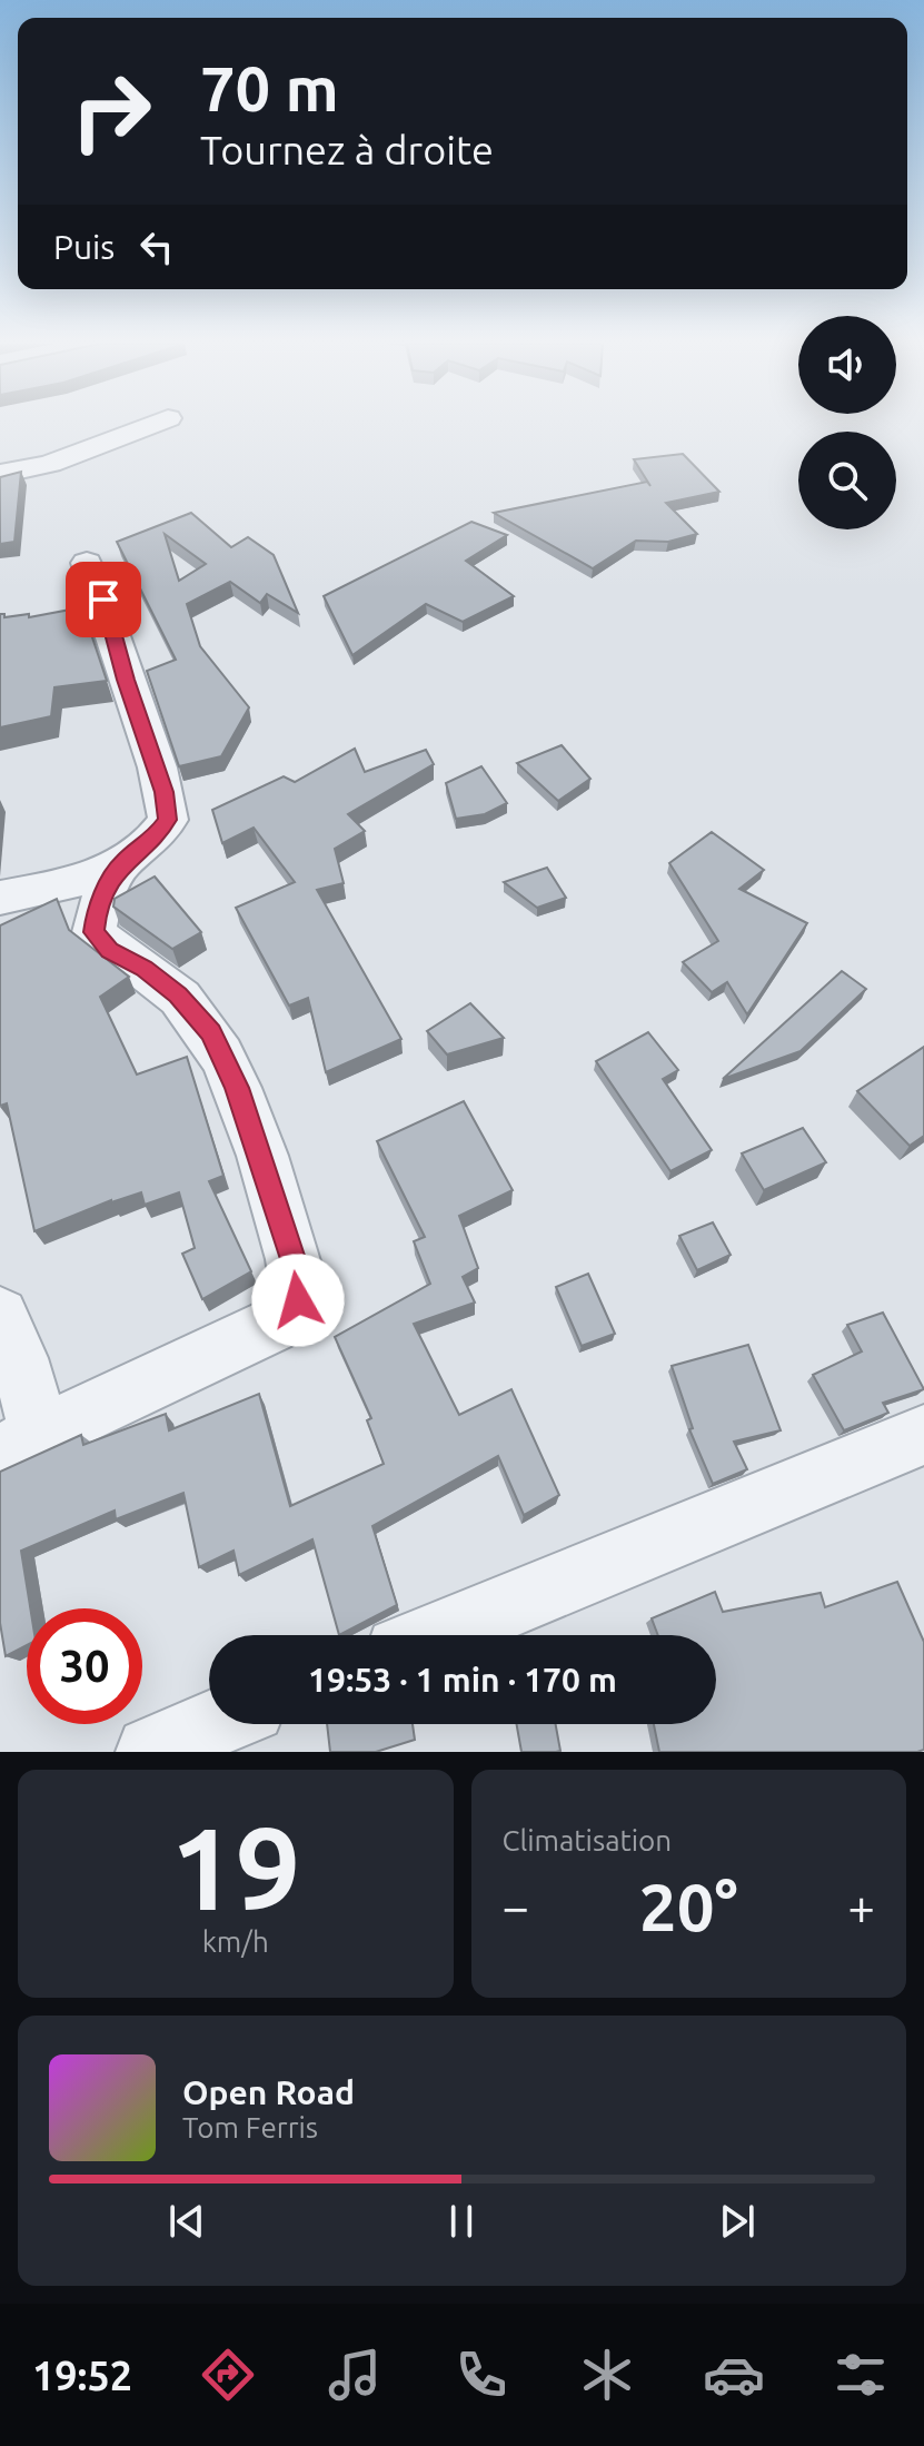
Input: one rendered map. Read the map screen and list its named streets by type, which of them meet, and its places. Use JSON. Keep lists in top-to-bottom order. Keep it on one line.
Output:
{"page":{"turn":["70 m","Tournez à droite"],"then":"Puis","limit":"30","trip":"19:53 · 1 min · 170 m","tile":[["19","km/h"],"Climatisation"],"heat":["−","20°","+"],"song":["Open Road","Tom Ferris"],"tabs":"19:52"}}
